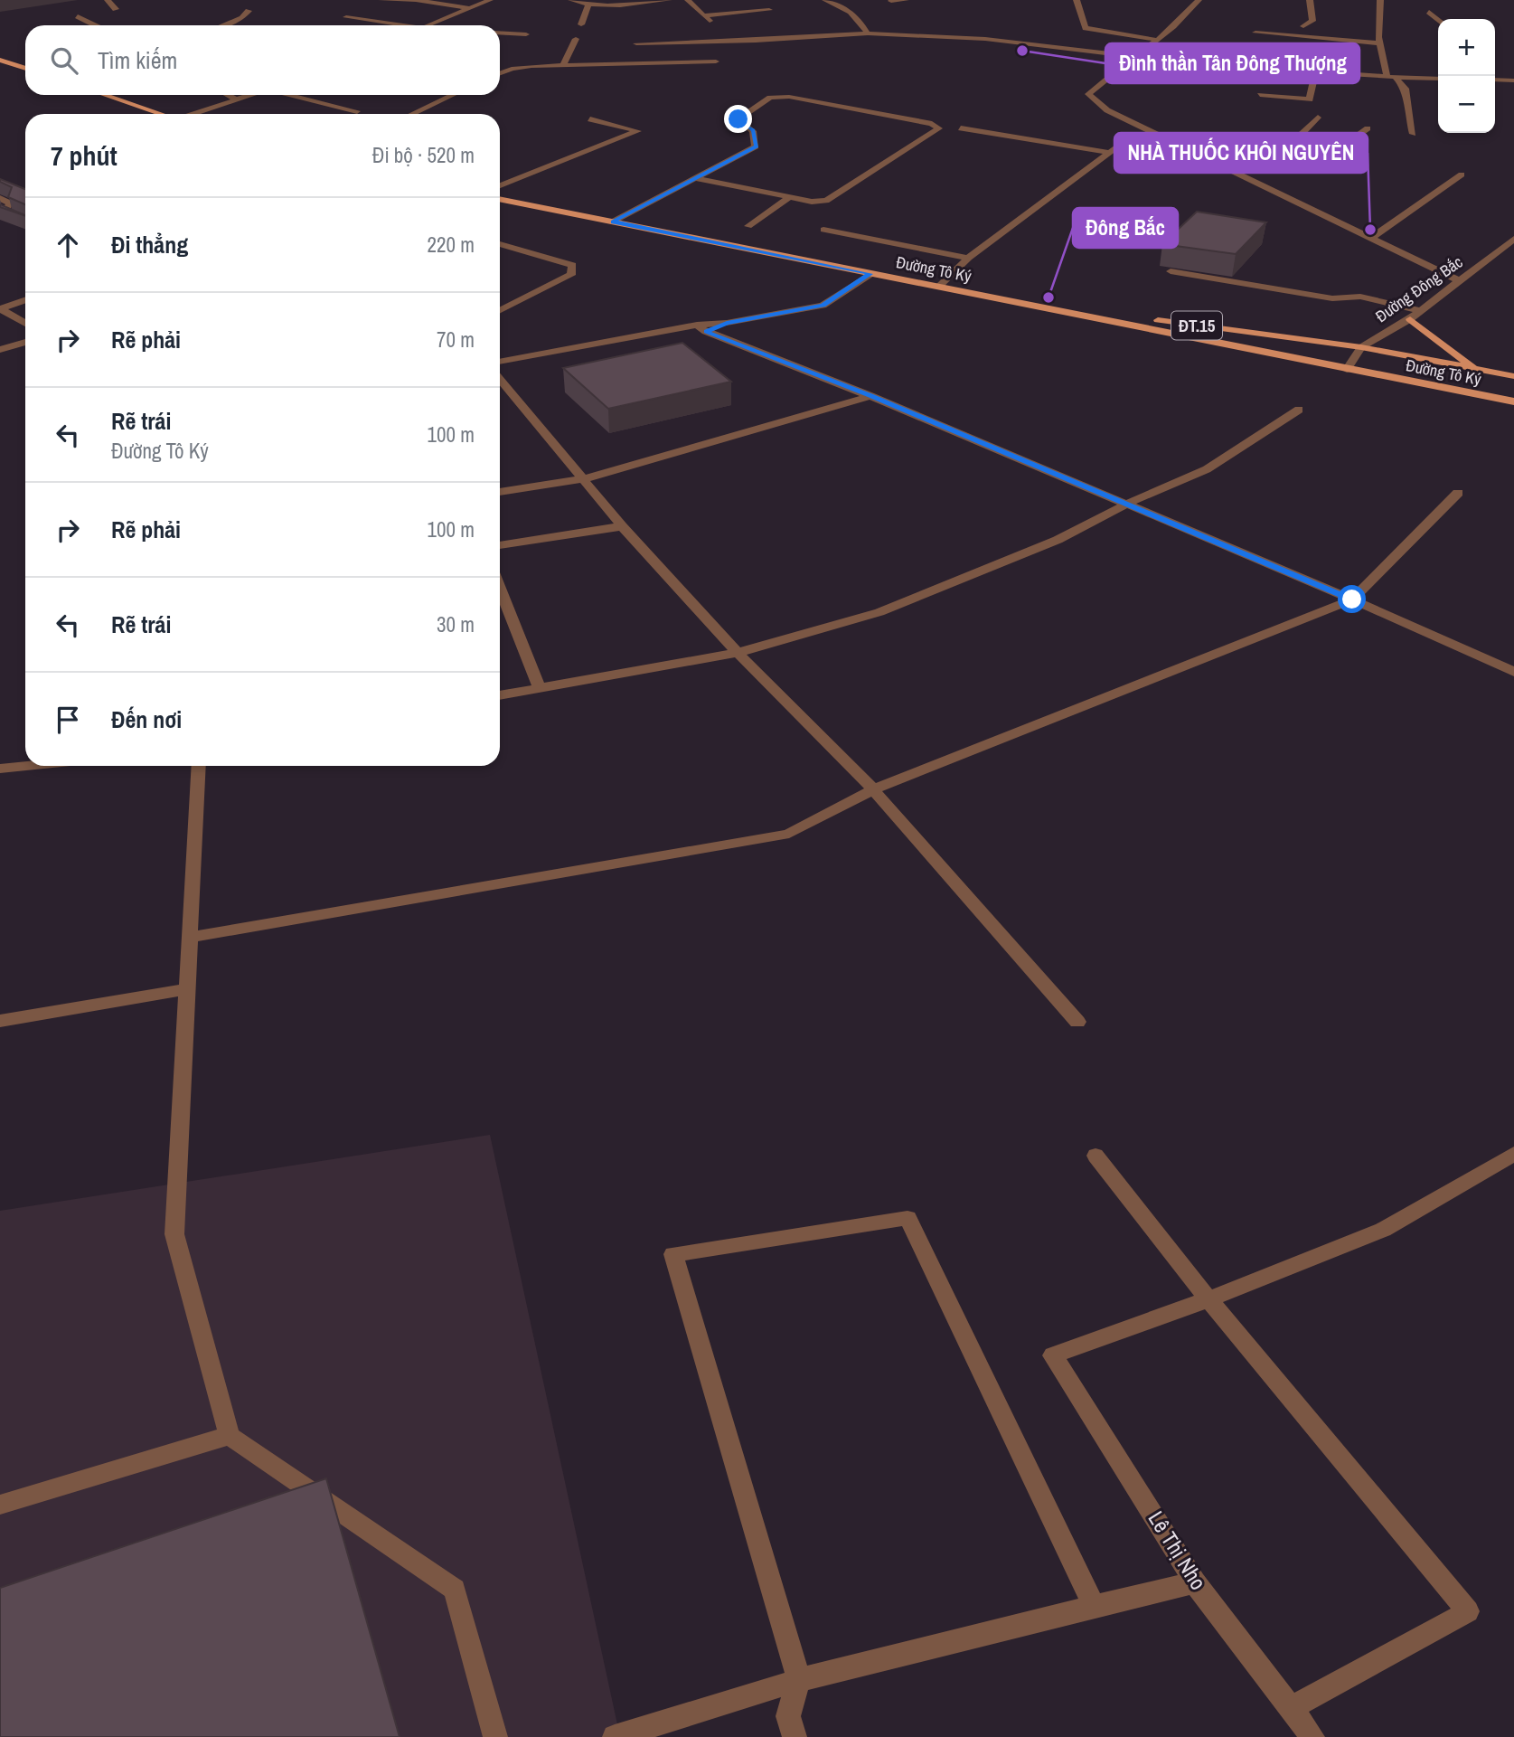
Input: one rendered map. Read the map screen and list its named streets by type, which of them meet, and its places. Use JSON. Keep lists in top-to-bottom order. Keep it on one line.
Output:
{"streets":{"main road":["Đường Tô Ký","ĐT.15"],"street":["Đường Đông Bắc","Lê Thị Nho"]},"crossings":[["Đường Tô Ký","Đường Đông Bắc"]],"places":["Đình thần Tân Đông Thượng","NHÀ THUỐC KHÔI NGUYÊN","Đông Bắc"],"page":{"map_buttons":["+","−"],"search":"Tìm kiếm","heading":["7 phút","Đi bộ · 520 m"],"list":[["Đi thẳng","220 m"],["Rẽ phải","70 m"],["Rẽ trái","Đường Tô Ký","100 m"],["Rẽ phải","100 m"],["Rẽ trái","30 m"],"Đến nơi"]}}
